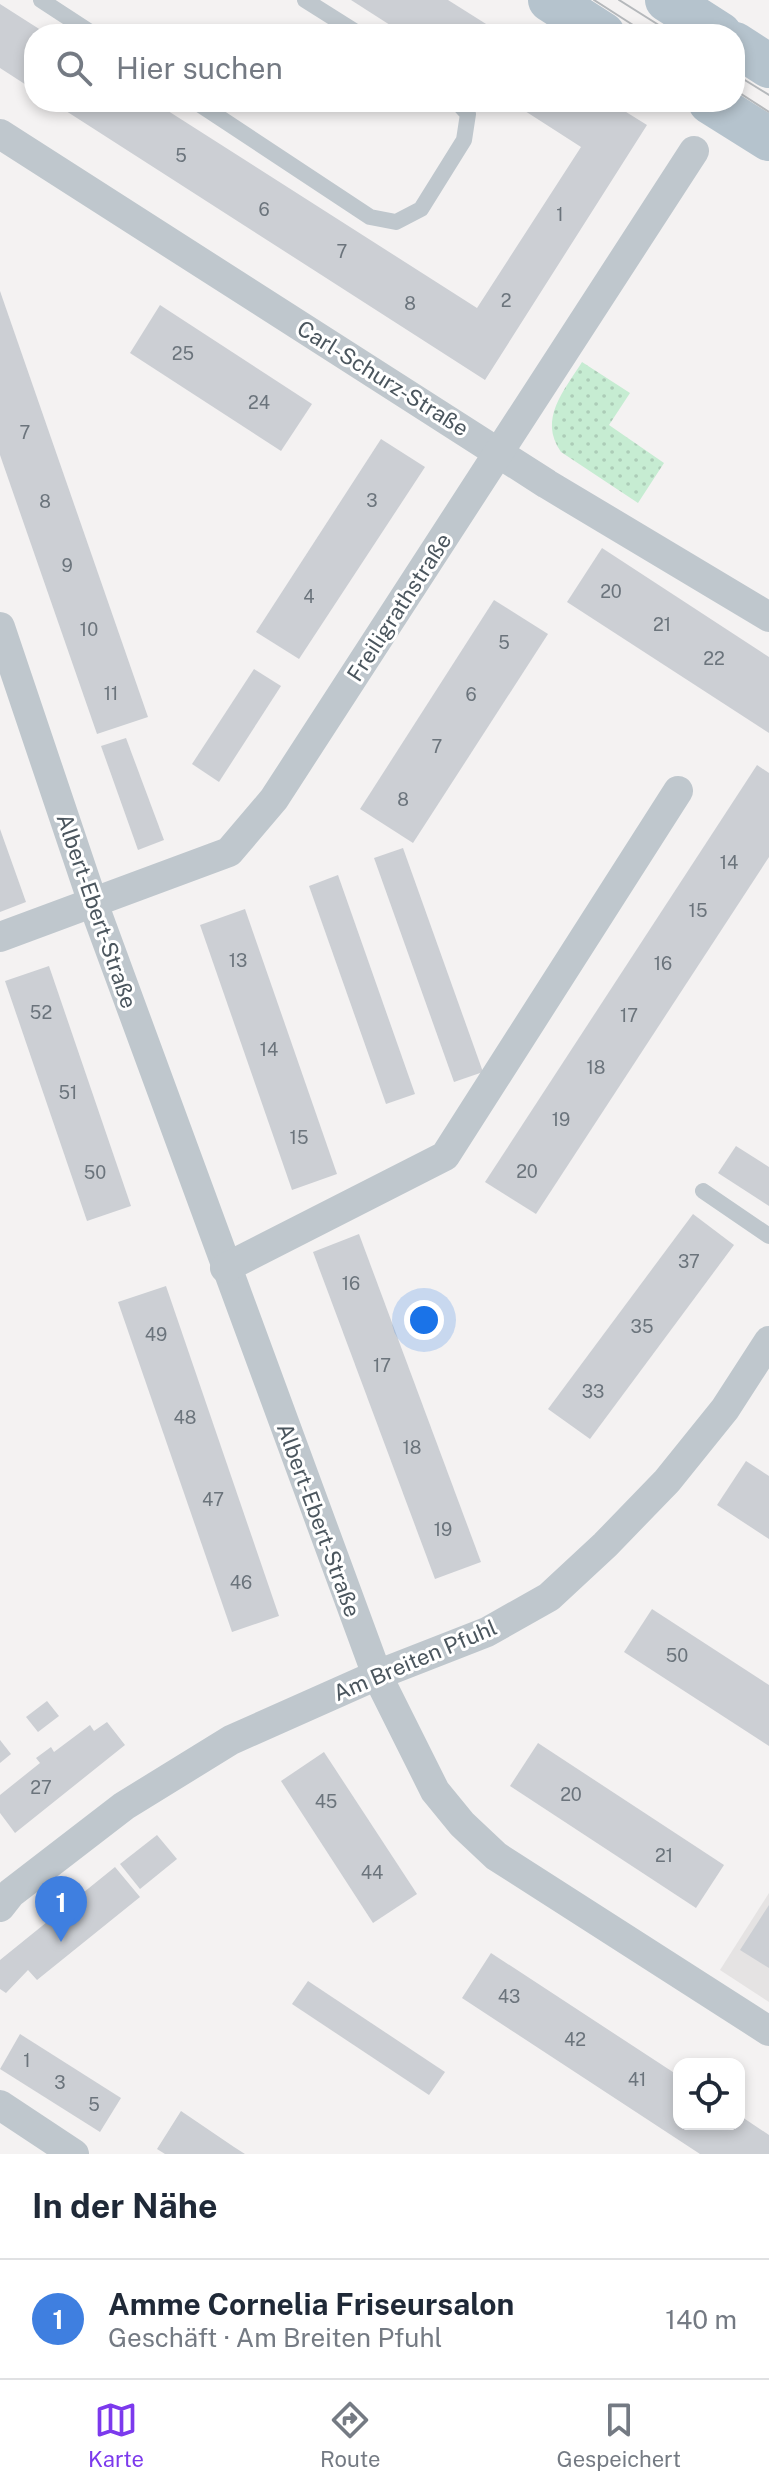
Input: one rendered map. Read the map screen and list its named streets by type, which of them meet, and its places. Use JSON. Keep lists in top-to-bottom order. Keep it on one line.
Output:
{"streets":{"street":["Carl-Schurz-Straße","Freiligrathstraße","Albert-Ebert-Straße","Am Breiten Pfuhl"]},"crossings":[["Carl-Schurz-Straße","Freiligrathstraße"],["Freiligrathstraße","Albert-Ebert-Straße"],["Albert-Ebert-Straße","Am Breiten Pfuhl"]],"house_numbers":["5","6","1","7","2","8","25","24","7","3","8","9","20","4","21","10","5","22","11","6","7","8","14","15","13","16","52","17","14","18","51","19","15","20","50","37","16","35","49","17","33","48","18","47","19","46","50","27","20","45","21","44","43","42","1","41","3","5"],"page":{"search":"Hier suchen","pins":"1","heading":"In der Nähe","list":[{"mark":"1","name":"Amme Cornelia Friseursalon","note":"Geschäft · Am Breiten Pfuhl","value":"140 m"}],"nav":["Karte","Route","Gespeichert"]}}
